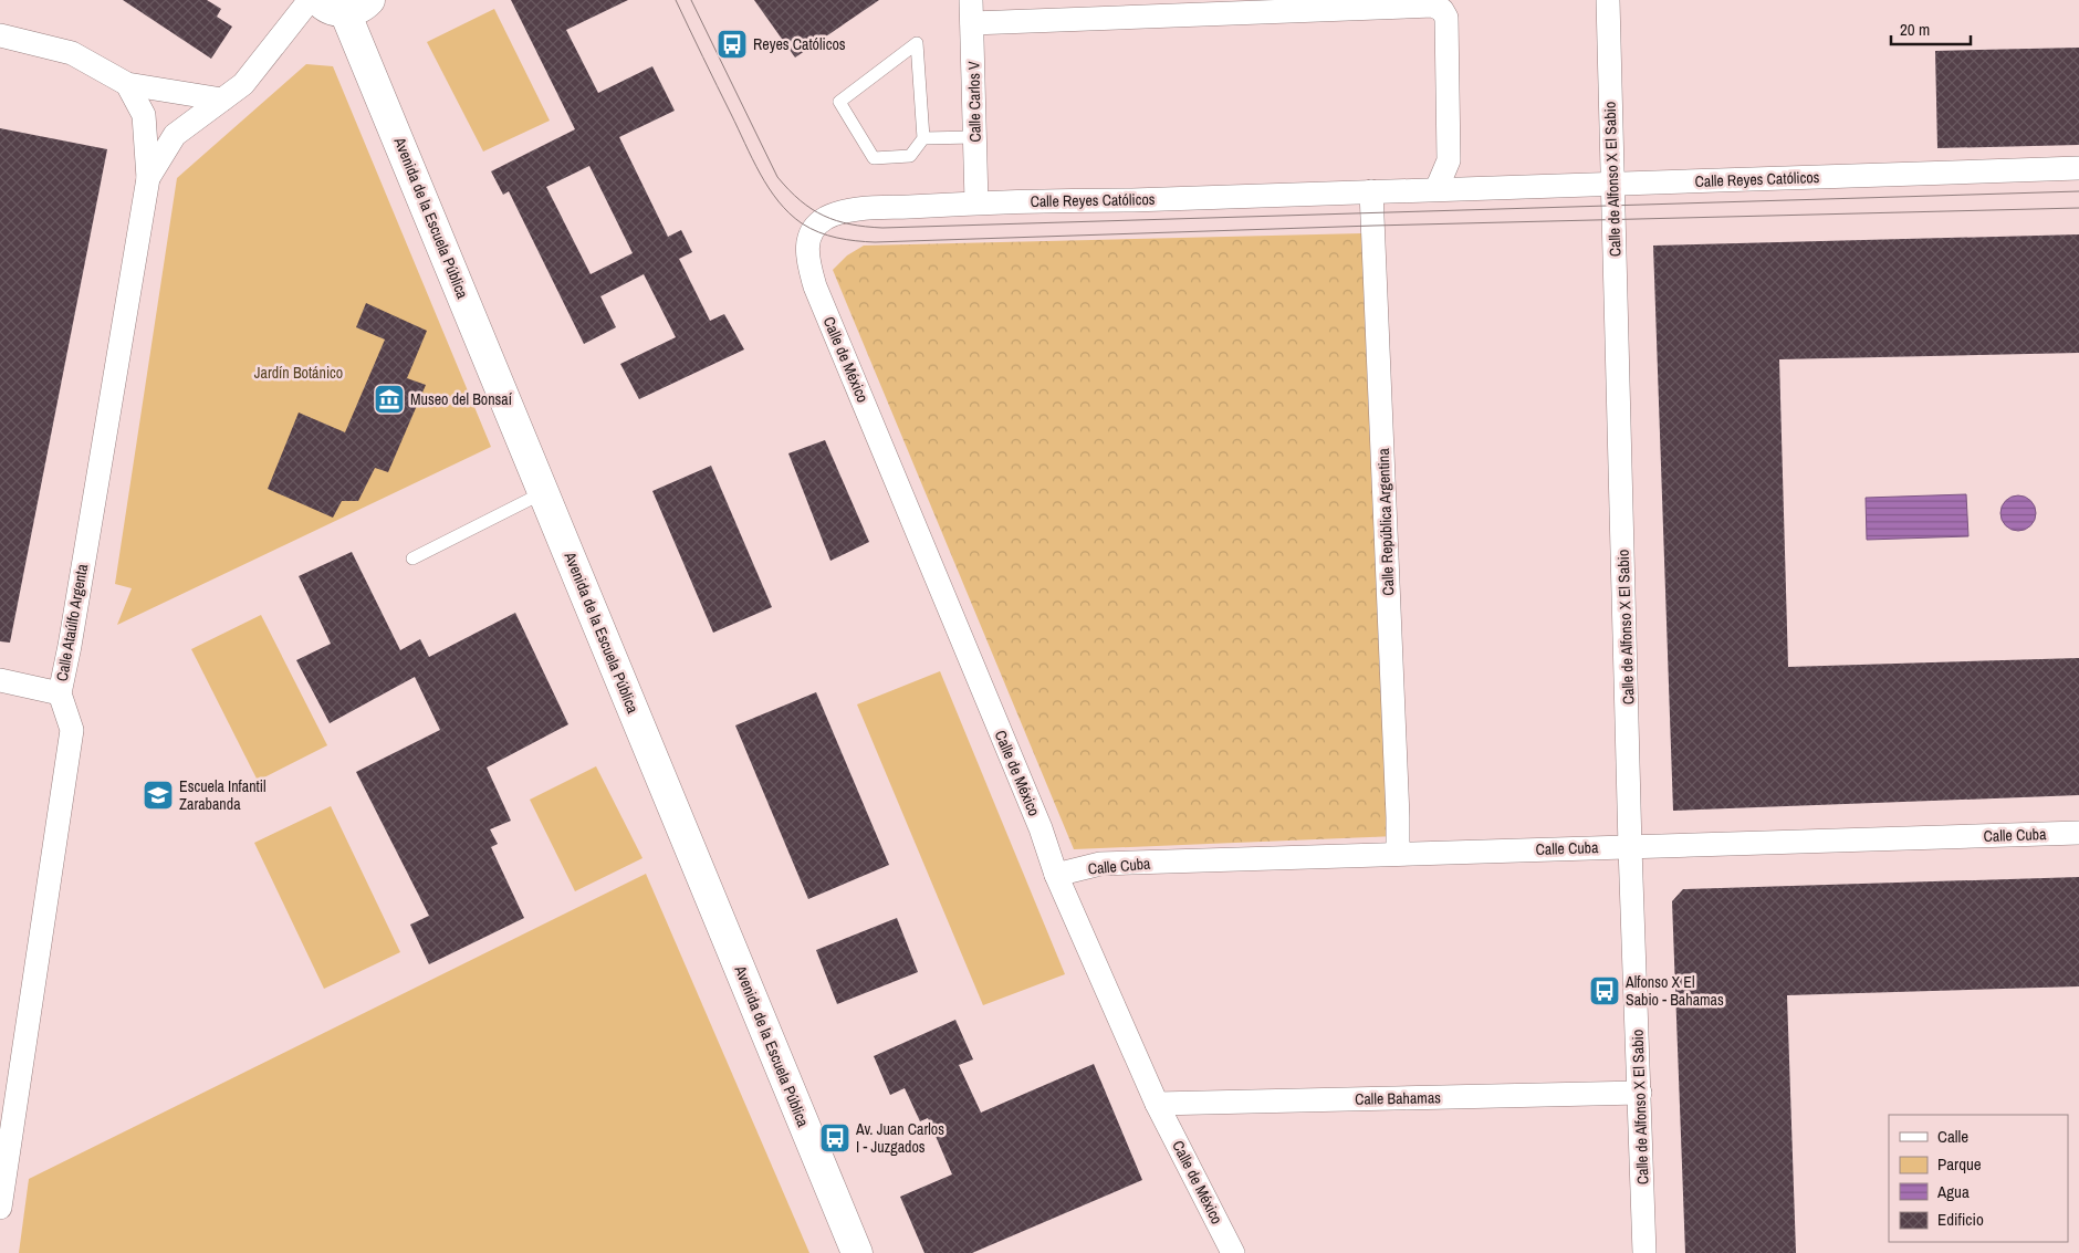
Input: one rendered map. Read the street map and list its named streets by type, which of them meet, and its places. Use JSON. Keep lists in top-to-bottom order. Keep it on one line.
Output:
{"streets":{"street":["Calle Carlos V","Calle de Alfonso X El Sabio","Calle Reyes Católicos","Avenida de la Escuela Pública","Calle de México","Calle República Argentina","Calle Ataúlfo Argenta","Calle Cuba","Calle Bahamas"]},"crossings":[["Calle Carlos V","Calle Reyes Católicos"],["Calle de Alfonso X El Sabio","Calle Reyes Católicos"],["Calle de Alfonso X El Sabio","Calle Cuba"],["Calle de Alfonso X El Sabio","Calle Bahamas"],["Calle Reyes Católicos","Calle de México"],["Calle Reyes Católicos","Calle República Argentina"],["Calle de México","Calle Cuba"],["Calle de México","Calle Bahamas"],["Calle República Argentina","Calle Cuba"]],"parks":["Jardín Botánico"],"places":{"bus stop":["Reyes Católicos","Alfonso X El Sabio - Bahamas","Av. Juan Carlos I - Juzgados"],"museum":["Museo del Bonsaí"],"school or university":["Escuela Infantil Zarabanda"]},"legend":["Calle","Parque","Agua","Edificio"],"scale_bar":"20 m"}
